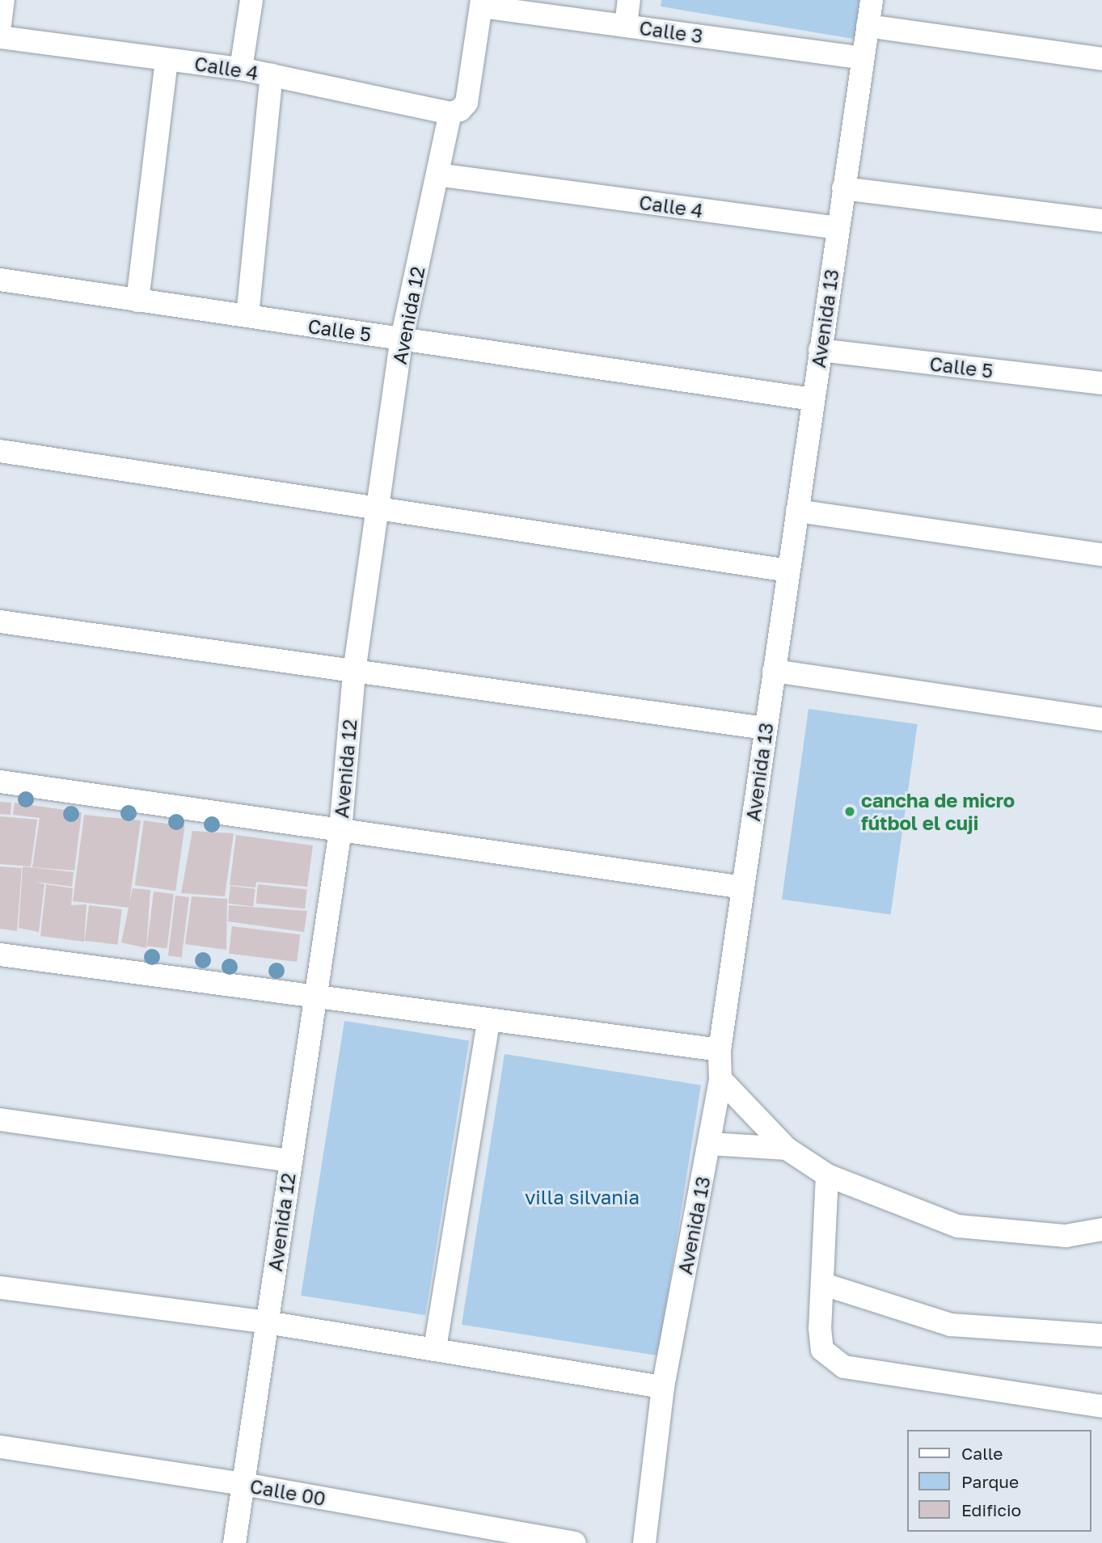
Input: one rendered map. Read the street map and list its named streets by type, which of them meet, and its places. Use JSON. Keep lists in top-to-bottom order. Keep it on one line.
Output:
{"streets":{"street":["Calle 3","Calle 4","Avenida 12","Avenida 13","Calle 5","Calle 00"]},"crossings":[["Calle 3","Avenida 13"],["Calle 4","Avenida 12"],["Calle 4","Avenida 13"],["Avenida 12","Calle 5"],["Avenida 12","Calle 00"],["Avenida 13","Calle 5"]],"parks":["villa silvania"],"places":["cancha de micro fútbol el cuji"],"legend":["Calle","Parque","Edificio"]}
